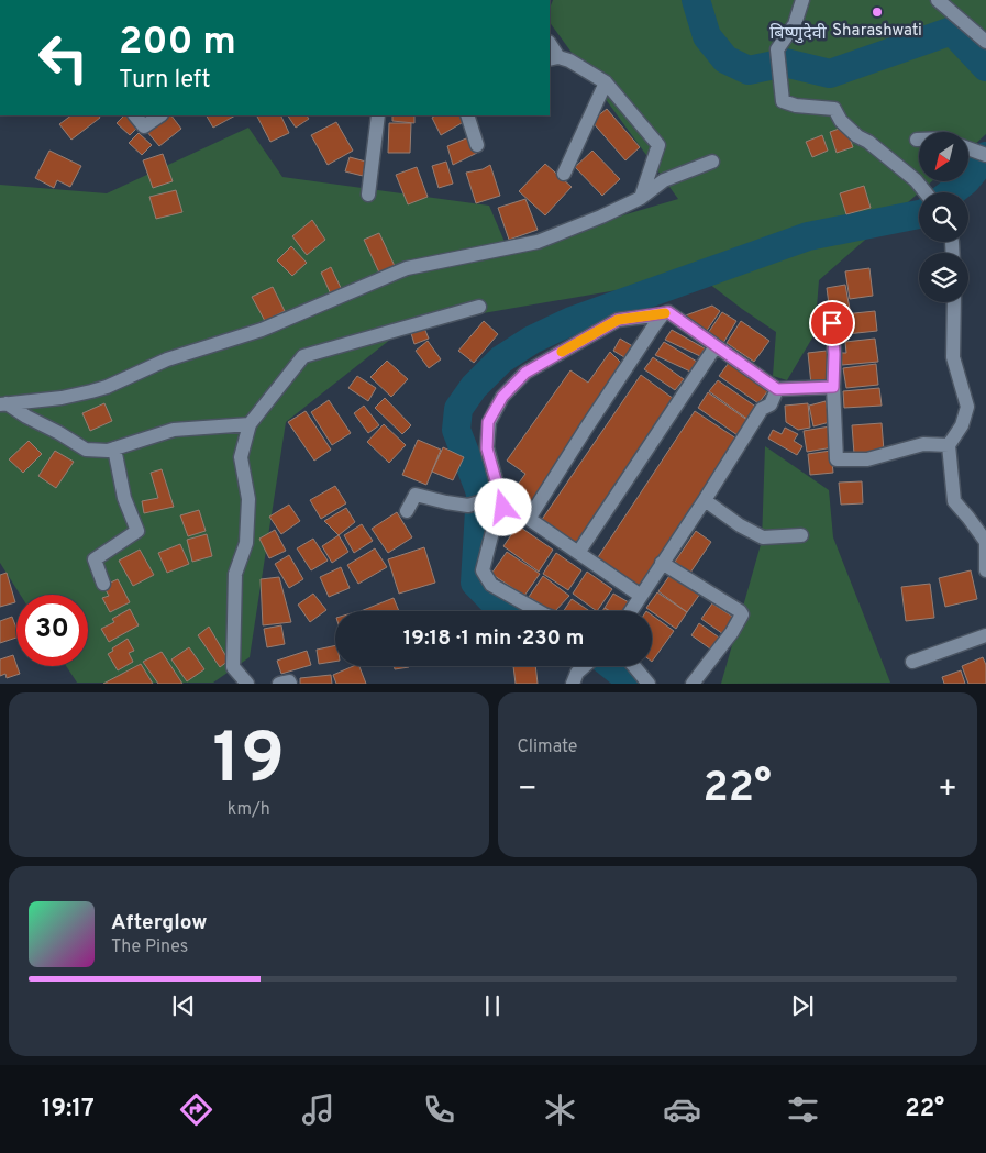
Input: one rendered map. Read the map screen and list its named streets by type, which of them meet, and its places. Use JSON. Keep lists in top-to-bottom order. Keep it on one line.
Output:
{"districts":["बिष्णुदेवी"],"places":["Sharashwati"],"north":"bottom left","page":{"turn":["200 m","Turn left"],"limit":"30","trip":"19:18 · 1 min · 230 m","tile":[["19","km/h"],"Climate"],"heat":["−","22°","+"],"song":["Afterglow","The Pines"],"tabs":["19:17","22°"]}}
